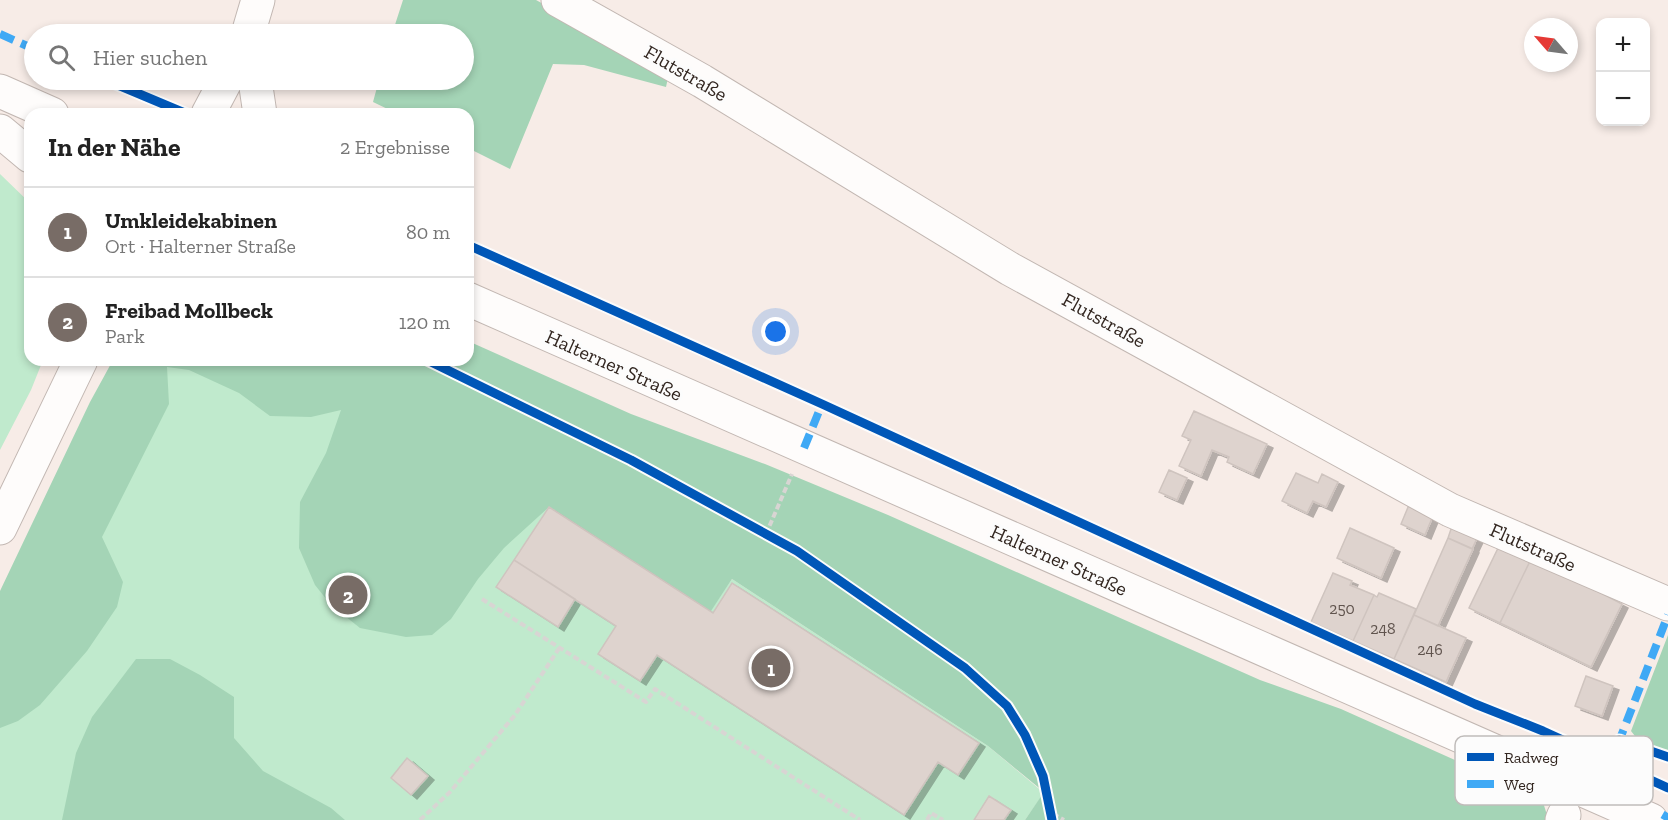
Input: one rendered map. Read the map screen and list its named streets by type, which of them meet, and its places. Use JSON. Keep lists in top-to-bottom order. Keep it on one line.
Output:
{"streets":{"street":["Flutstraße","Halterner Straße"]},"house_numbers":["250","248","246"],"legend":["Radweg","Weg"],"north":"top left","page":{"map_buttons":["+","−"],"search":"Hier suchen","heading":["In der Nähe","2 Ergebnisse"],"list":[{"mark":"1","name":"Umkleidekabinen","note":"Ort · Halterner Straße","value":"80 m"},{"mark":"2","name":"Freibad Mollbeck","note":"Park","value":"120 m"}],"pins":["2","1"]}}
